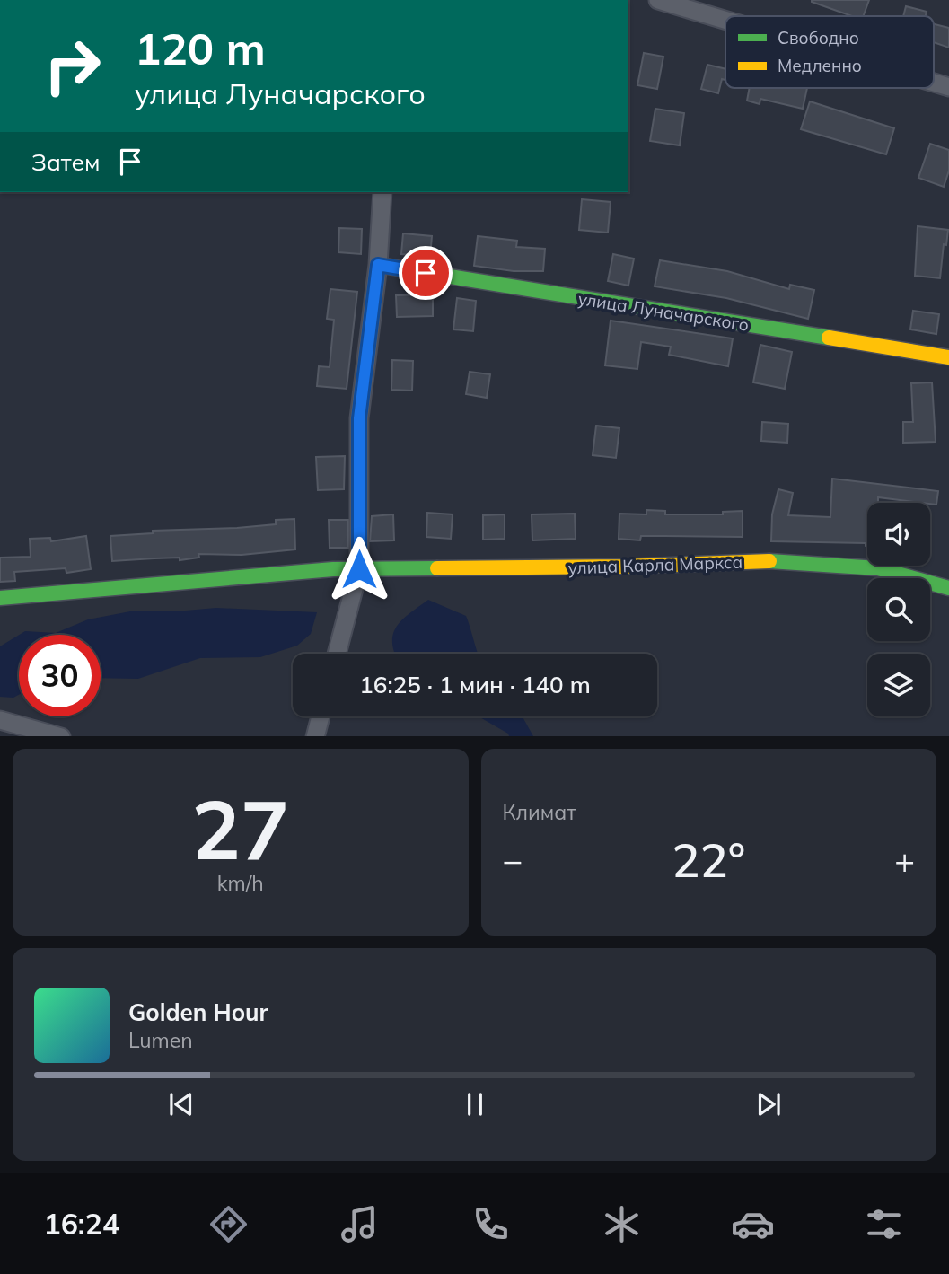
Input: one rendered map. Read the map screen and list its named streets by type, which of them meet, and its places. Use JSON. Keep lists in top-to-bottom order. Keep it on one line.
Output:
{"streets":{"street":["улица Луначарского","улица Карла Маркса"]},"legend":["Свободно","Медленно"],"page":{"turn":["120 m","улица Луначарского"],"then":"Затем","limit":"30","trip":"16:25 · 1 мин · 140 m","tile":[["27","km/h"],"Климат"],"heat":["−","22°","+"],"song":["Golden Hour","Lumen"],"tabs":"16:24"}}
